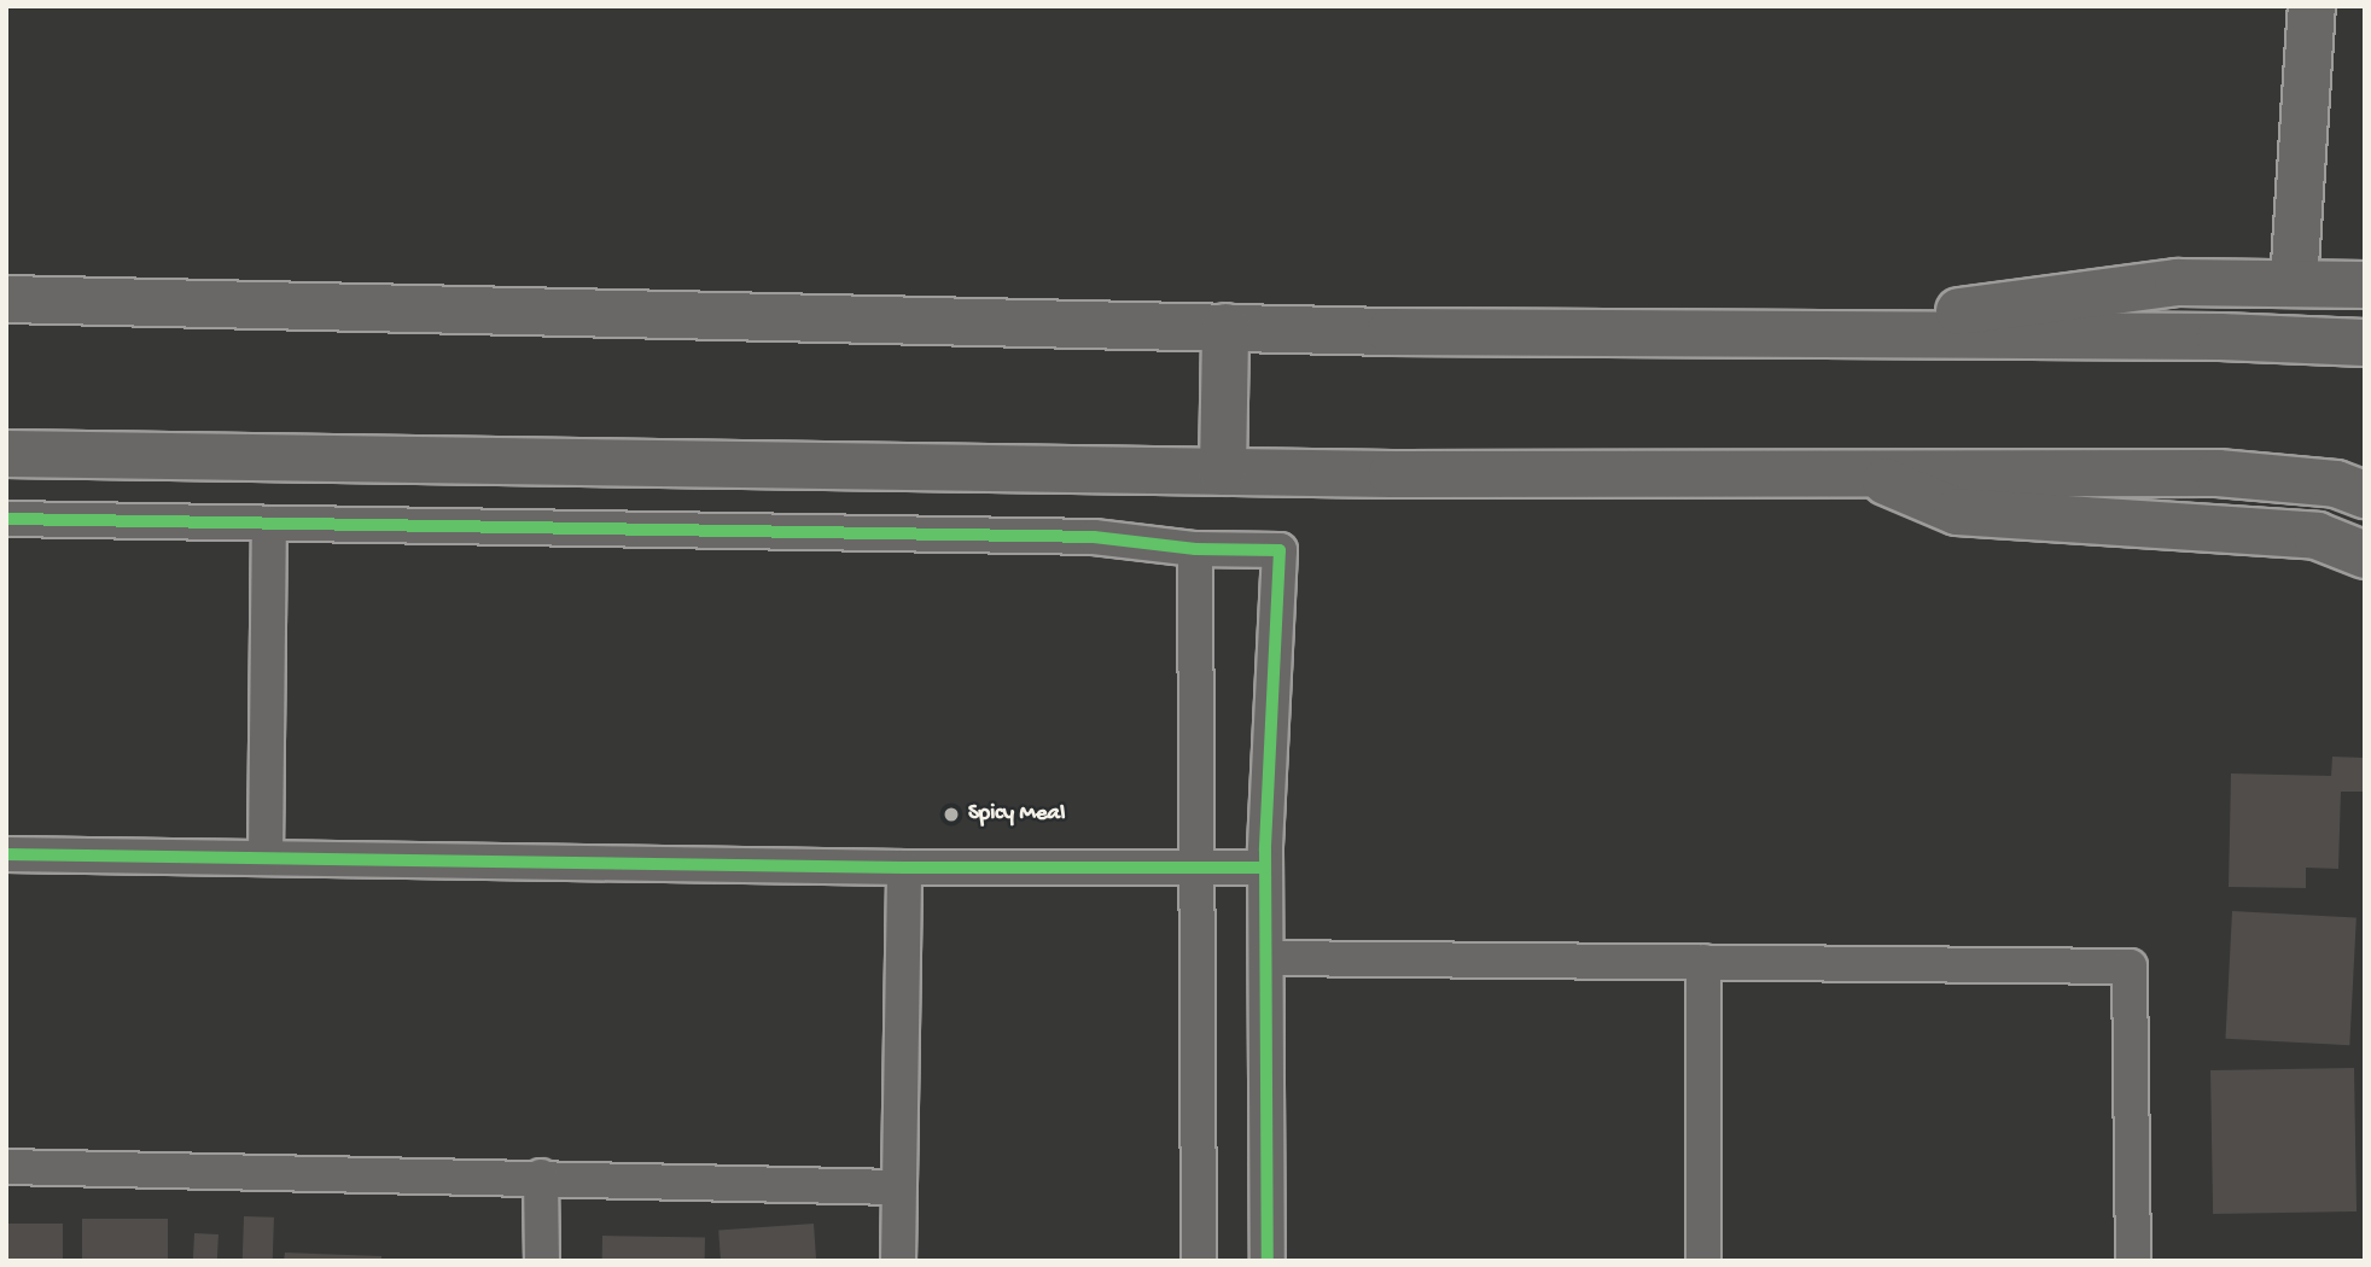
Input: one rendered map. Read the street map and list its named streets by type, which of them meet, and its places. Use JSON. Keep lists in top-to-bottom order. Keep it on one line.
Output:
{"places":["Spicy Meal"]}
